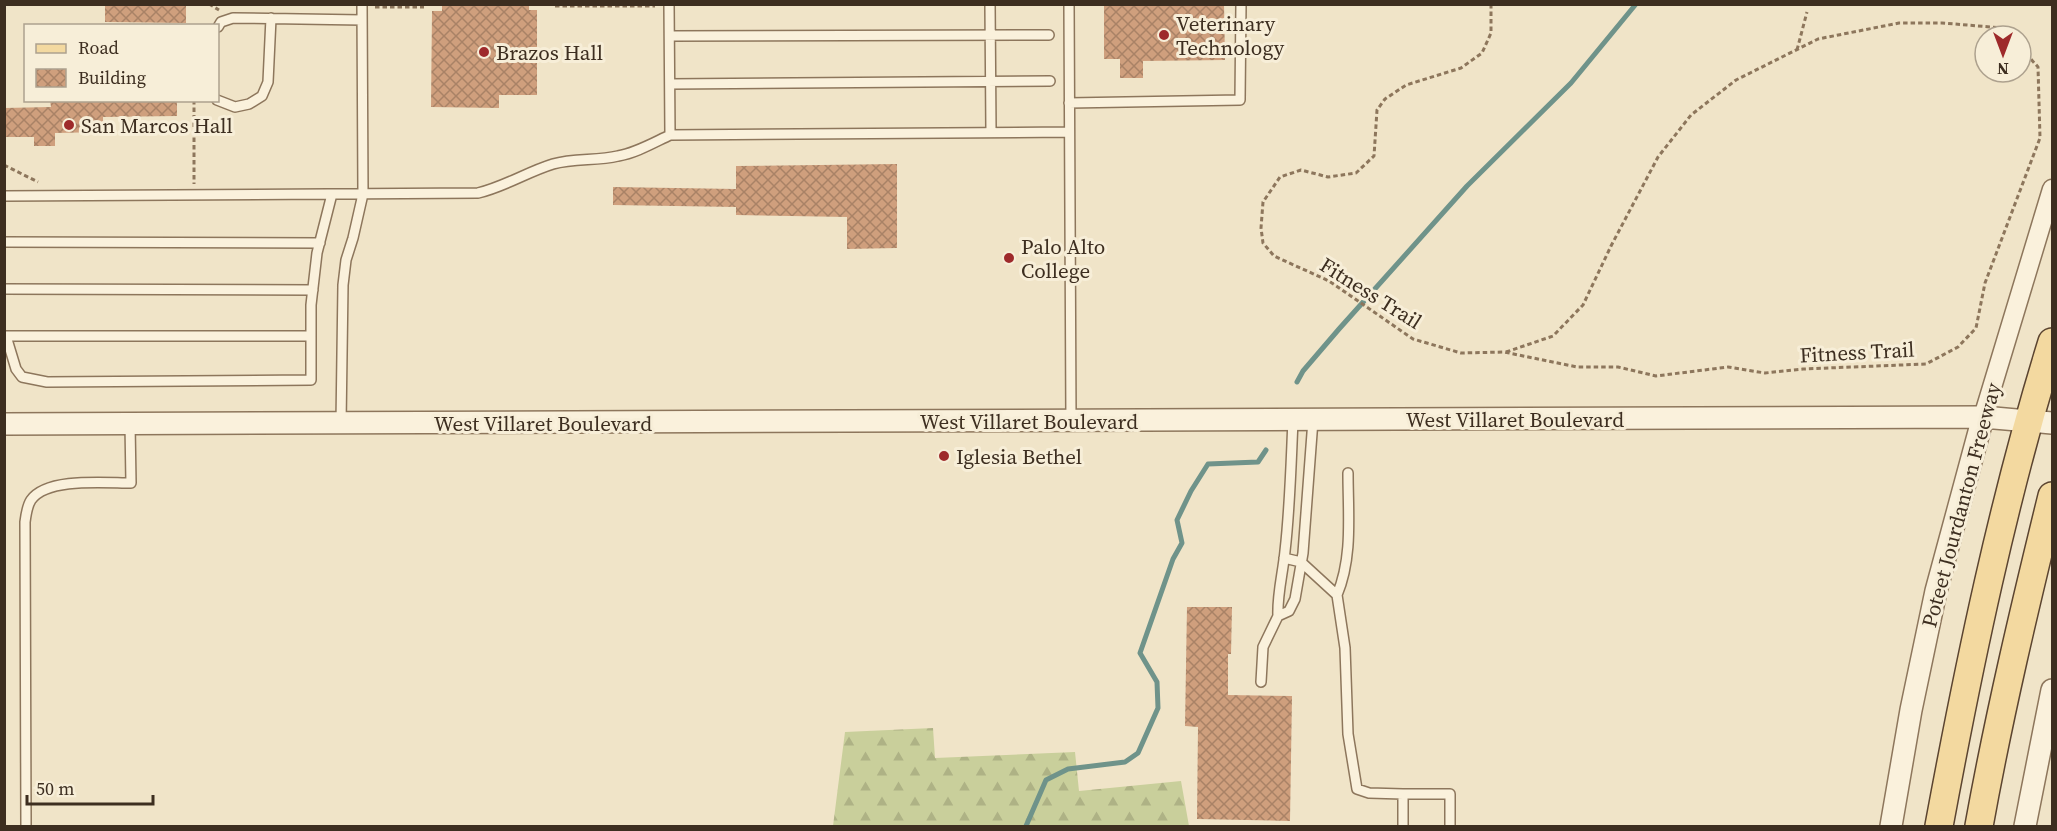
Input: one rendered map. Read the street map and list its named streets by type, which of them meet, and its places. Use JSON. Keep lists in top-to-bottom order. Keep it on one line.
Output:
{"streets":{"main road":["Poteet Jourdanton Freeway"],"street":["West Villaret Boulevard"],"path":["Fitness Trail"]},"crossings":[["West Villaret Boulevard","Poteet Jourdanton Freeway"]],"places":["Veterinary Technology","Brazos Hall","San Marcos Hall","Palo Alto College","Iglesia Bethel"],"legend":["Road","Building"],"scale_bar":"50 m","north":"bottom"}
